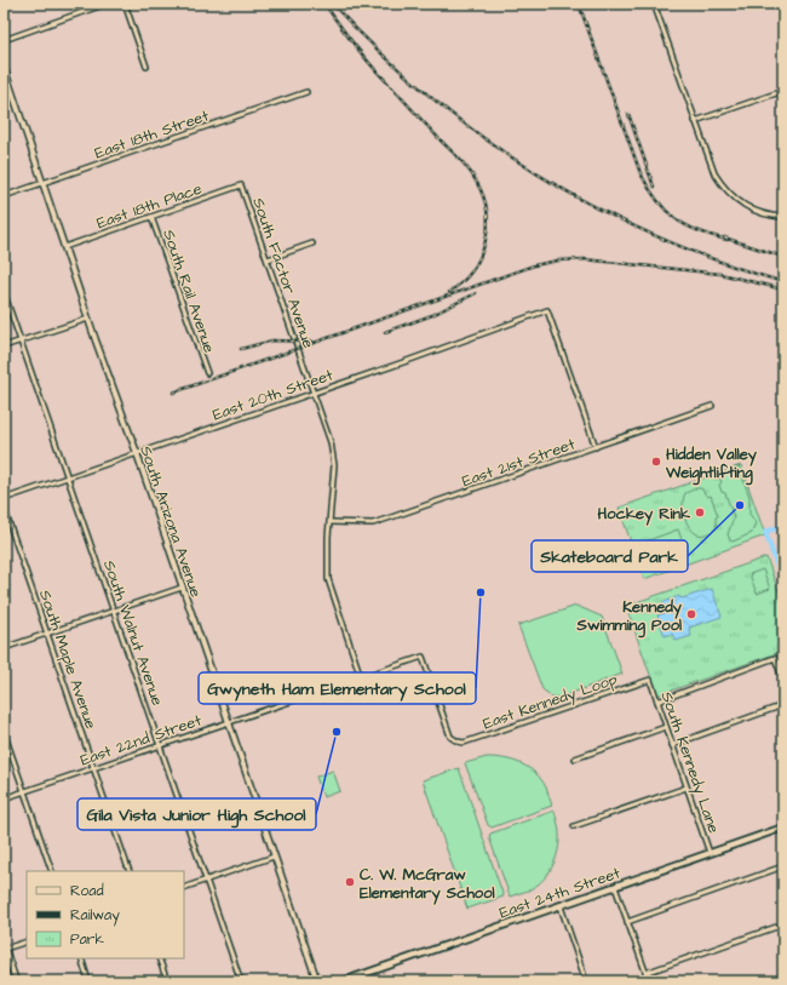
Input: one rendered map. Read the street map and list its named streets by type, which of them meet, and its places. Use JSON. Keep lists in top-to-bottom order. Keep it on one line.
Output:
{"streets":{"main road":["East 24th Street"],"street":["East 18th Street","East 18th Place","South Factor Avenue","South Rail Avenue","East 20th Street","East 21st Street","South Arizona Avenue","South Walnut Avenue","South Maple Avenue","East Kennedy Loop","East 22nd Street","South Kennedy Lane"]},"crossings":[["East 18th Street","South Arizona Avenue"],["East 18th Place","South Factor Avenue"],["East 18th Place","South Rail Avenue"],["East 18th Place","South Arizona Avenue"],["South Factor Avenue","East 20th Street"],["South Factor Avenue","East 21st Street"],["South Factor Avenue","East 22nd Street"],["East 20th Street","East 21st Street"],["East 20th Street","South Arizona Avenue"],["East 20th Street","South Walnut Avenue"],["South Arizona Avenue","East 22nd Street"],["South Walnut Avenue","East 22nd Street"],["South Maple Avenue","East 22nd Street"],["East Kennedy Loop","East 22nd Street"],["East Kennedy Loop","South Kennedy Lane"],["South Kennedy Lane","East 24th Street"]],"places":["Hidden Valley Weightlifting","Skateboard Park","Hockey Rink","Gwyneth Ham Elementary School","Kennedy Swimming Pool","Gila Vista Junior High School","C. W. McGraw Elementary School"],"legend":["Road","Railway","Park"]}
